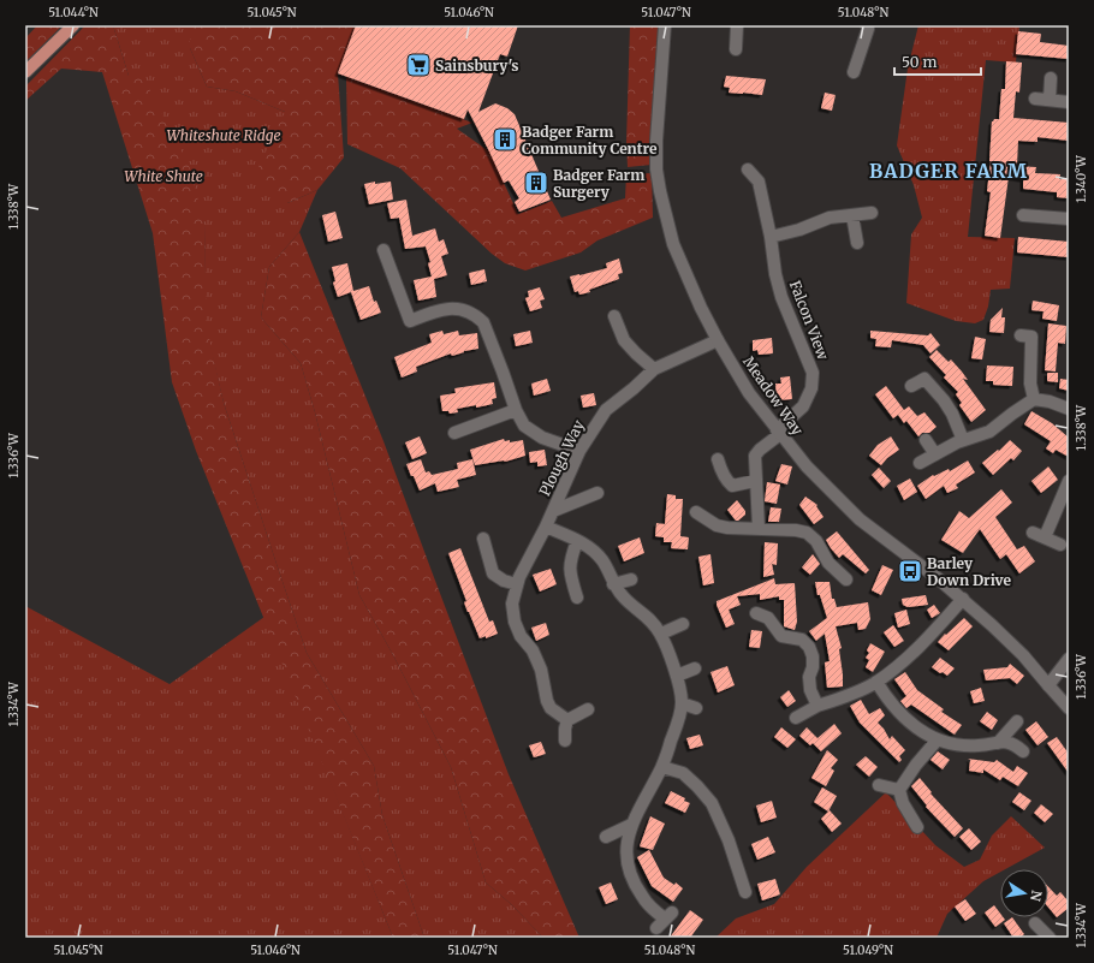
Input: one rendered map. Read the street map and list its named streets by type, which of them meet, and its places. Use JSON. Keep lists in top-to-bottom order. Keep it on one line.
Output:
{"streets":{"street":["Falcon View","Meadow Way","Plough Way"]},"crossings":[["Falcon View","Meadow Way"],["Meadow Way","Plough Way"]],"districts":["BADGER FARM"],"parks":["Whiteshute Ridge","White Shute"],"places":{"supermarket":["Sainsbury's"],"building":["Badger Farm Community Centre","Badger Farm Surgery"],"bus stop":["Barley Down Drive"]},"scale_bar":"50 m","north":"right","coordinates":["51.044°N","51.045°N","51.046°N","51.047°N","51.048°N","1.340°W","1.338°W","1.336°W","1.334°W","51.049°N"]}
